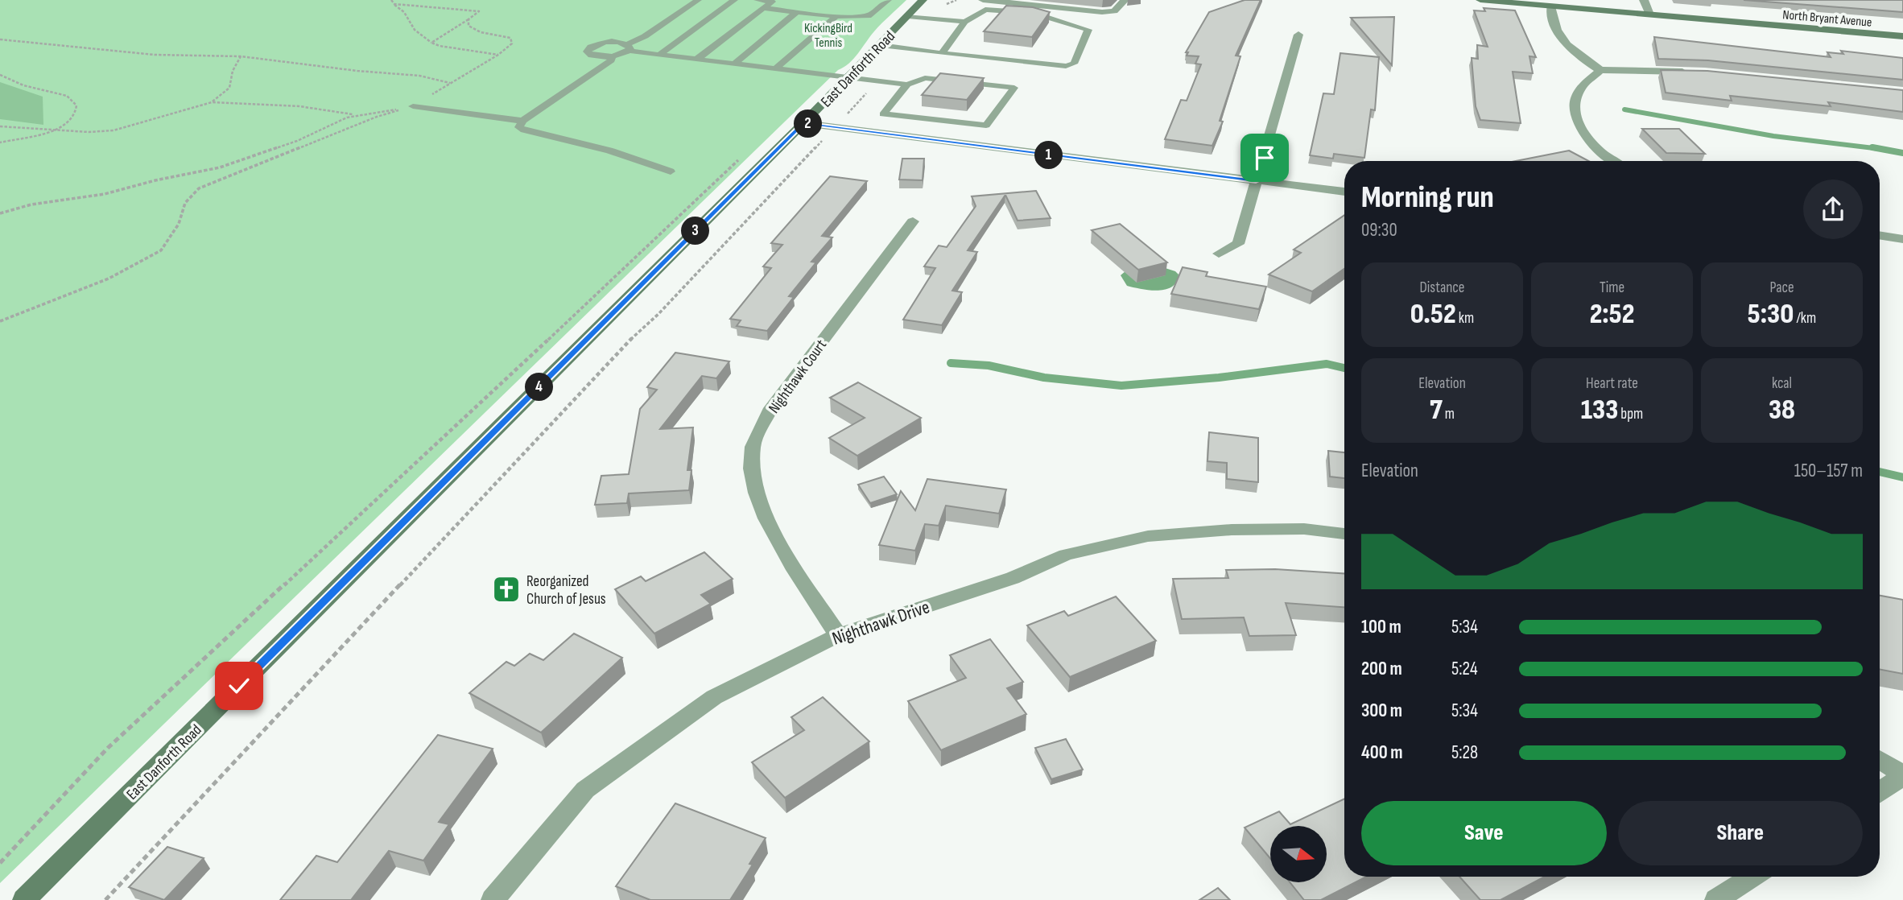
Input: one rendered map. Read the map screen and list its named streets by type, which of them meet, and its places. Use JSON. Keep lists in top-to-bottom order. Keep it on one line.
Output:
{"streets":{"street":["North Bryant Avenue","East Danforth Road","Nighthawk Court","Nighthawk Drive"]},"crossings":[["Nighthawk Court","Nighthawk Drive"]],"parks":["KickingBird Tennis"],"places":{"church":["Reorganized Church of Jesus"]},"north":"right","page":{"pins":["2","1","3","4"],"heading":["Morning run","09:30"],"stats":[["Distance","0.52 km"],["Time","2:52"],["Pace","5:30 /km"],["Elevation","7 m"],["Heart rate","133 bpm"],["kcal","38"]],"chart":["Elevation","150–157 m"],"list":[{"name":"100 m","note":"5:34"},{"name":"200 m","note":"5:24"},{"name":"300 m","note":"5:34"},{"name":"400 m","note":"5:28"}],"buttons":["Save","Share"]}}
